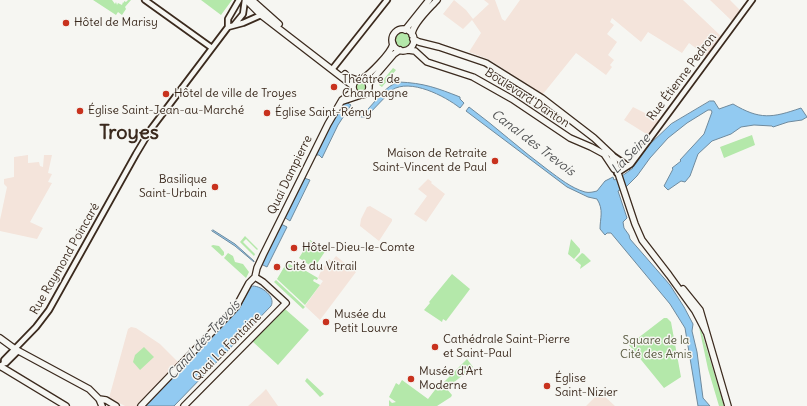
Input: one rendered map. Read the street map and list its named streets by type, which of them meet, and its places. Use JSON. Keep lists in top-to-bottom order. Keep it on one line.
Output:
{"streets":{"main road":["Boulevard Danton","Quai Dampierre","Quai La Fontaine"],"street":["Rue Étienne Pedron","Rue Raymond Poincaré"]},"crossings":[["Rue Étienne Pedron","Boulevard Danton"],["Quai Dampierre","Quai La Fontaine"]],"districts":["Troyes"],"water":["Canal des Trevois","La Seine"],"parks":["Square de la Cité des Amis"],"places":["Hôtel de Marisy","Théâtre de Champagne","Hôtel de ville de Troyes","Église Saint-Jean-au-Marché","Église Saint-Rémy","Maison de Retraite Saint-Vincent de Paul","Basilique Saint-Urbain","Hôtel-Dieu-le-Comte","Cité du Vitrail","Musée du Petit Louvre","Cathédrale Saint-Pierre et Saint-Paul","Musée d'Art Moderne","Église Saint-Nizier"]}
